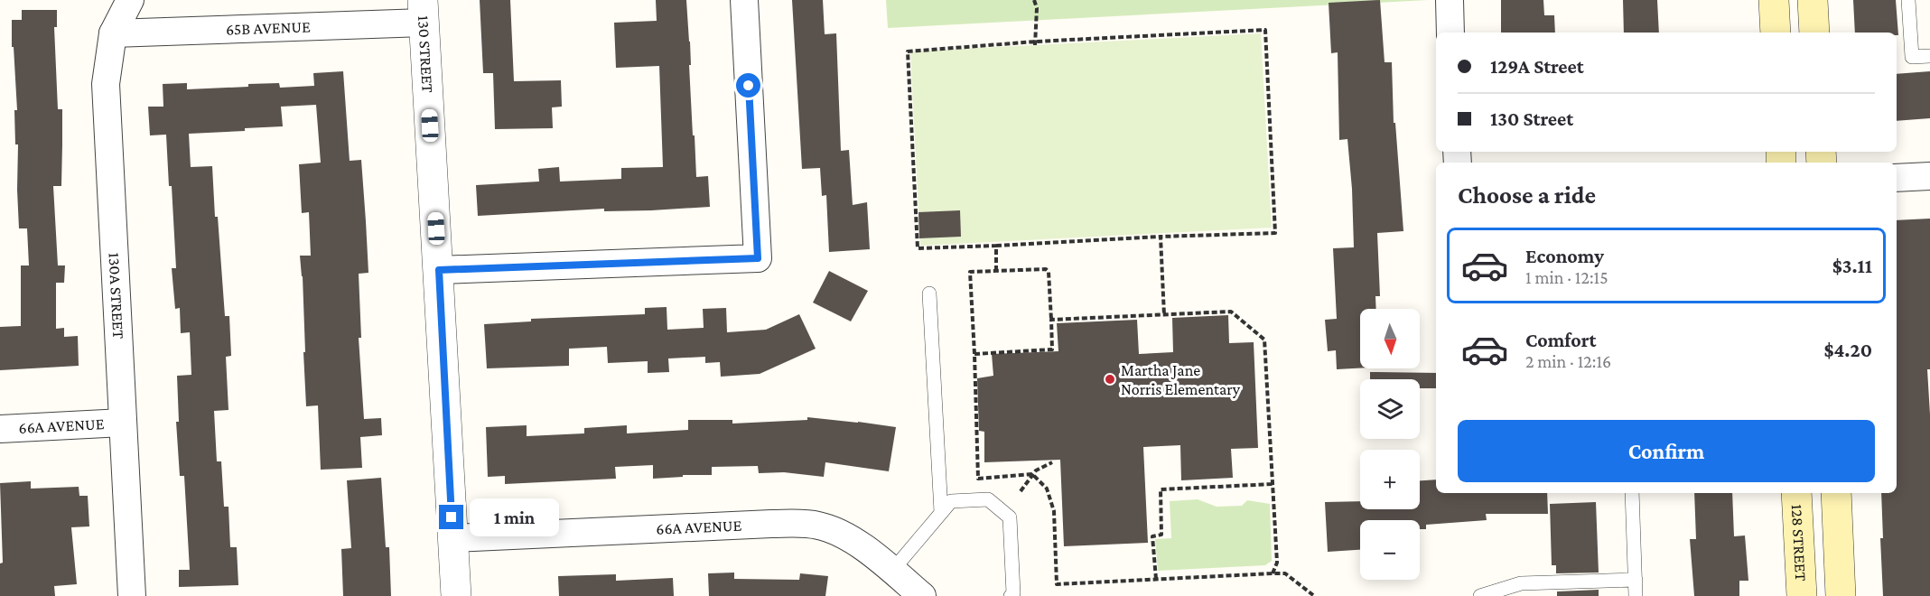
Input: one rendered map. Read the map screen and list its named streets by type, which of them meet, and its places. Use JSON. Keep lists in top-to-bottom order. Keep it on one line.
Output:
{"streets":{"main road":["128 STREET"],"street":["65B AVENUE","130 STREET","130A STREET","66A AVENUE"]},"crossings":[["65B AVENUE","130 STREET"],["65B AVENUE","130A STREET"],["130 STREET","66A AVENUE"],["130A STREET","66A AVENUE"]],"places":["Martha Jane Norris Elementary"],"north":"bottom","page":{"banner":["129A Street","130 Street"],"heading":"Choose a ride","list":[{"name":"Economy","note":"1 min · 12:15","value":"$3.11"},{"name":"Comfort","note":"2 min · 12:16","value":"$4.20"}],"map_buttons":["+","−"],"buttons":"Confirm","bubble":"1 min"}}
